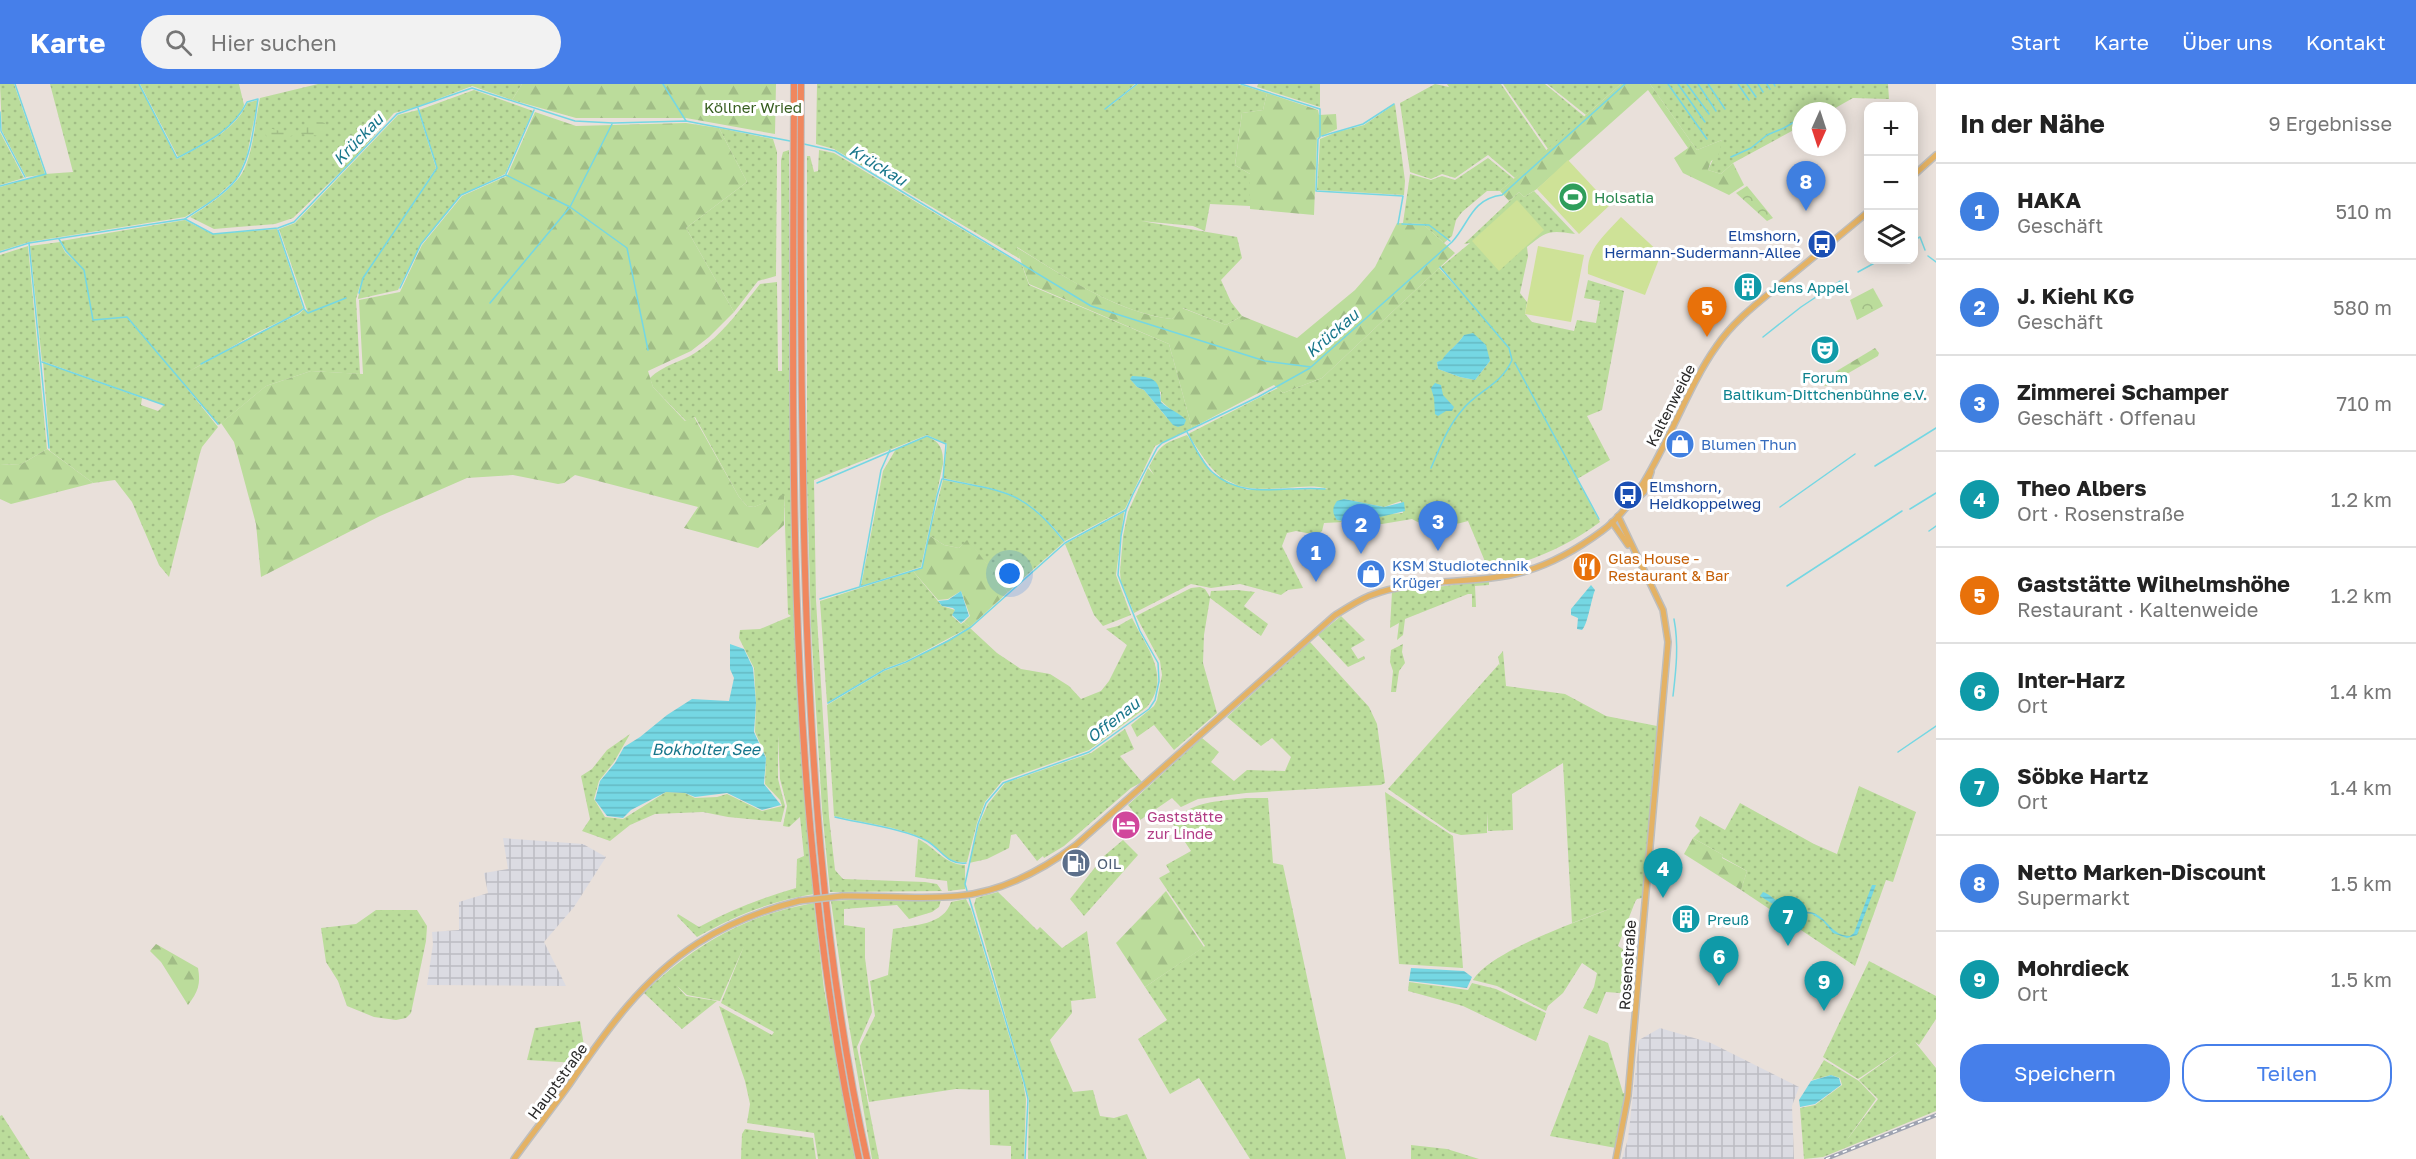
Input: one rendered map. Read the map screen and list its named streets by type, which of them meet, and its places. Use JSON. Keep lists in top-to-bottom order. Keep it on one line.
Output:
{"streets":{"main road":["Kaltenweide","Rosenstraße","Hauptstraße"]},"crossings":[["Kaltenweide","Hauptstraße"]],"water":["Krückau","Offenau","Bokholter See"],"parks":["Köllner Wried"],"places":{"sports":["Holsatia"],"bus stop":["Elmshorn, Hermann-Sudermann-Allee","Elmshorn, Heidkoppelweg"],"building":["Jens Appel","Preuß"],"theatre":["Forum Baltikum-Dittchenbühne e.V."],"shop":["Blumen Thun","KSM Studiotechnik Krüger"],"restaurant":["Glas House - Restaurant & Bar"],"hotel":["Gaststätte zur Linde"],"fuel station":["OIL"]},"north":"bottom","page":{"header":"Karte","search":"Hier suchen","nav":["Start","Karte","Über uns","Kontakt"],"heading":["In der Nähe","9 Ergebnisse"],"map_buttons":["+","−"],"pins":["8","5","3","2","1","4","7","6","9"],"list":[{"mark":"1","name":"HAKA","note":"Geschäft","value":"510 m"},{"mark":"2","name":"J. Kiehl KG","note":"Geschäft","value":"580 m"},{"mark":"3","name":"Zimmerei Schamper","note":"Geschäft · Offenau","value":"710 m"},{"mark":"4","name":"Theo Albers","note":"Ort · Rosenstraße","value":"1.2 km"},{"mark":"5","name":"Gaststätte Wilhelmshöhe","note":"Restaurant · Kaltenweide","value":"1.2 km"},{"mark":"6","name":"Inter-Harz","note":"Ort","value":"1.4 km"},{"mark":"7","name":"Söbke Hartz","note":"Ort","value":"1.4 km"},{"mark":"8","name":"Netto Marken-Discount","note":"Supermarkt","value":"1.5 km"},{"mark":"9","name":"Mohrdieck","note":"Ort","value":"1.5 km"}],"buttons":["Speichern","Teilen"]}}
